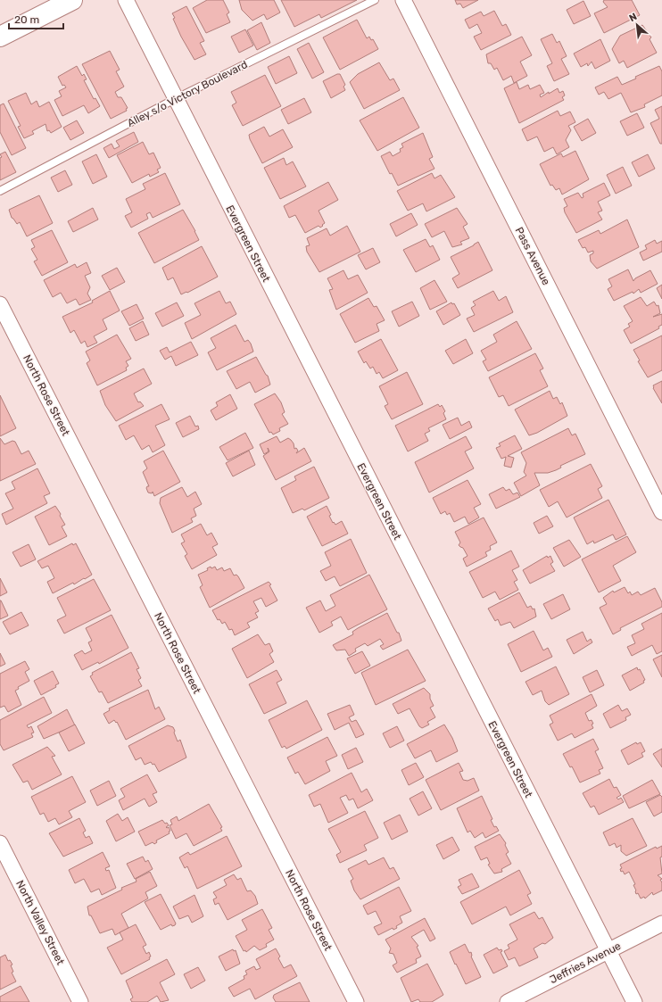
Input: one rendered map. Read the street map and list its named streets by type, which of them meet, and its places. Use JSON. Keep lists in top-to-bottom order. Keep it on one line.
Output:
{"streets":{"street":["Evergreen Street","Pass Avenue","North Rose Street","North Valley Street","Jeffries Avenue"],"lane":["Alley s/o Victory Boulevard"]},"crossings":[["Alley s/o Victory Boulevard","Evergreen Street"],["Evergreen Street","Jeffries Avenue"]],"scale_bar":"20 m","north":"top left"}
